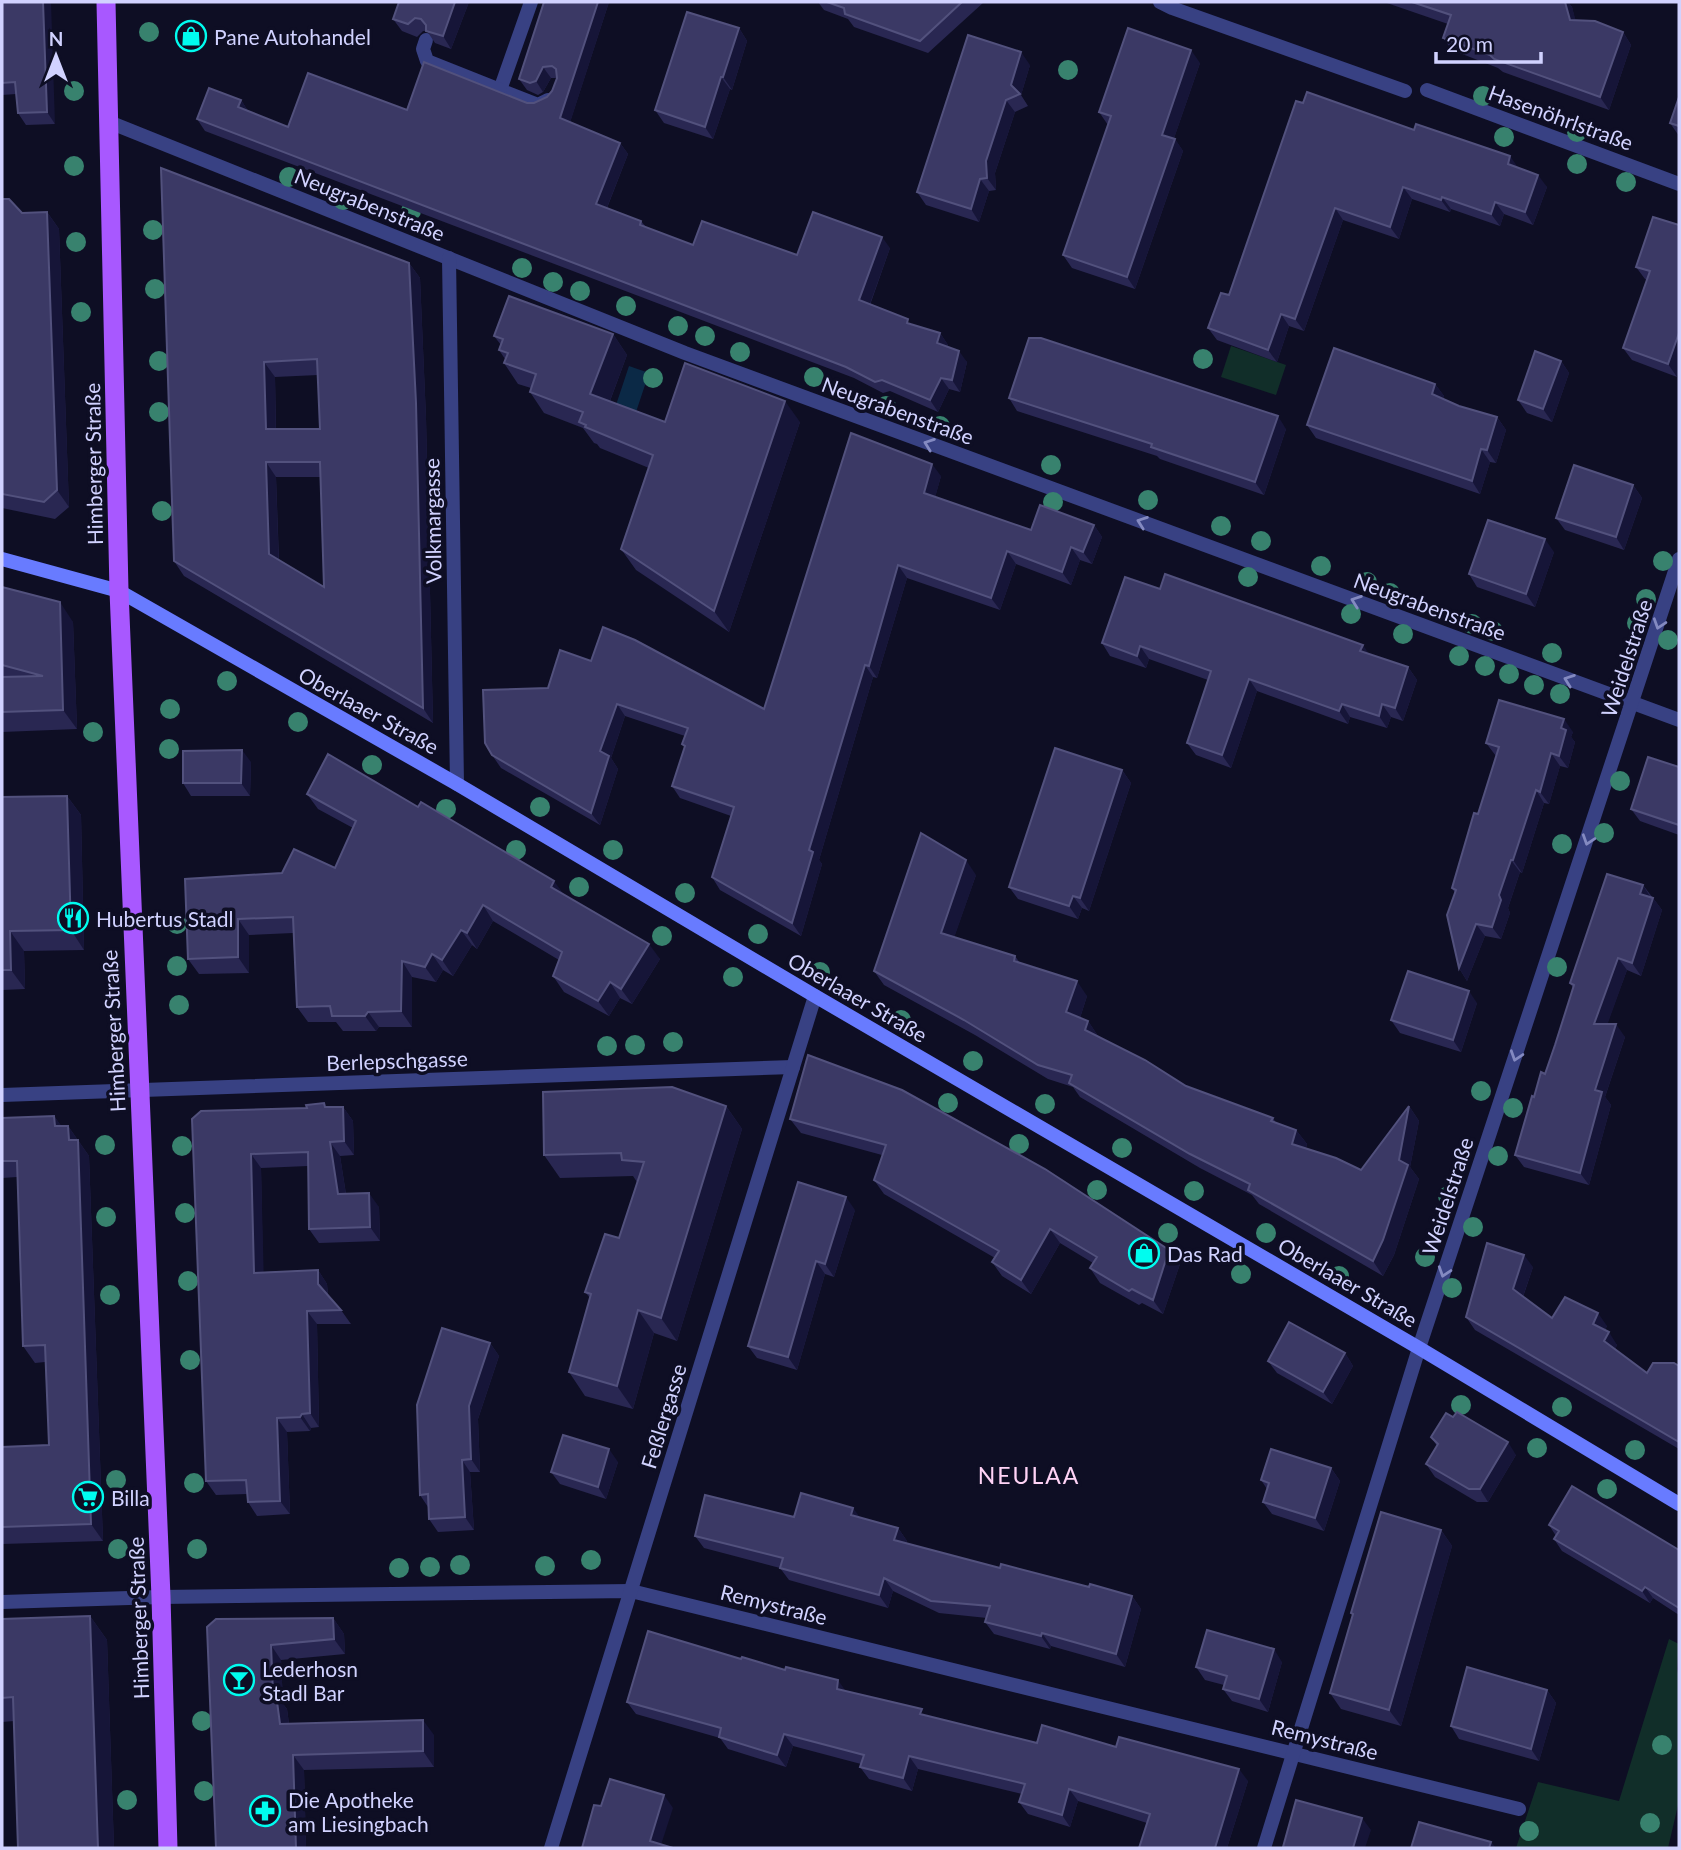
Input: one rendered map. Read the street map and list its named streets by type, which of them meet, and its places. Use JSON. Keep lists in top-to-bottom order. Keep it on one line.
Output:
{"streets":{"main road":["Himberger Straße","Oberlaaer Straße"],"street":["Hasenöhrlstraße","Neugrabenstraße","Volkmargasse","Weidelstraße","Berlepschgasse","Feßlergasse","Remystraße"]},"crossings":[["Neugrabenstraße","Himberger Straße"],["Neugrabenstraße","Volkmargasse"],["Neugrabenstraße","Weidelstraße"],["Himberger Straße","Oberlaaer Straße"],["Himberger Straße","Berlepschgasse"],["Himberger Straße","Remystraße"],["Volkmargasse","Oberlaaer Straße"],["Weidelstraße","Oberlaaer Straße"],["Weidelstraße","Remystraße"],["Oberlaaer Straße","Feßlergasse"],["Berlepschgasse","Feßlergasse"],["Feßlergasse","Remystraße"]],"one_way":["Neugrabenstraße","Weidelstraße"],"districts":["NEULAA"],"places":{"shop":["Pane Autohandel","Das Rad"],"restaurant":["Hubertus Stadl"],"supermarket":["Billa"],"bar":["Lederhosn Stadl Bar"],"pharmacy":["Die Apotheke am Liesingbach"]},"scale_bar":"20 m","north":"top"}
